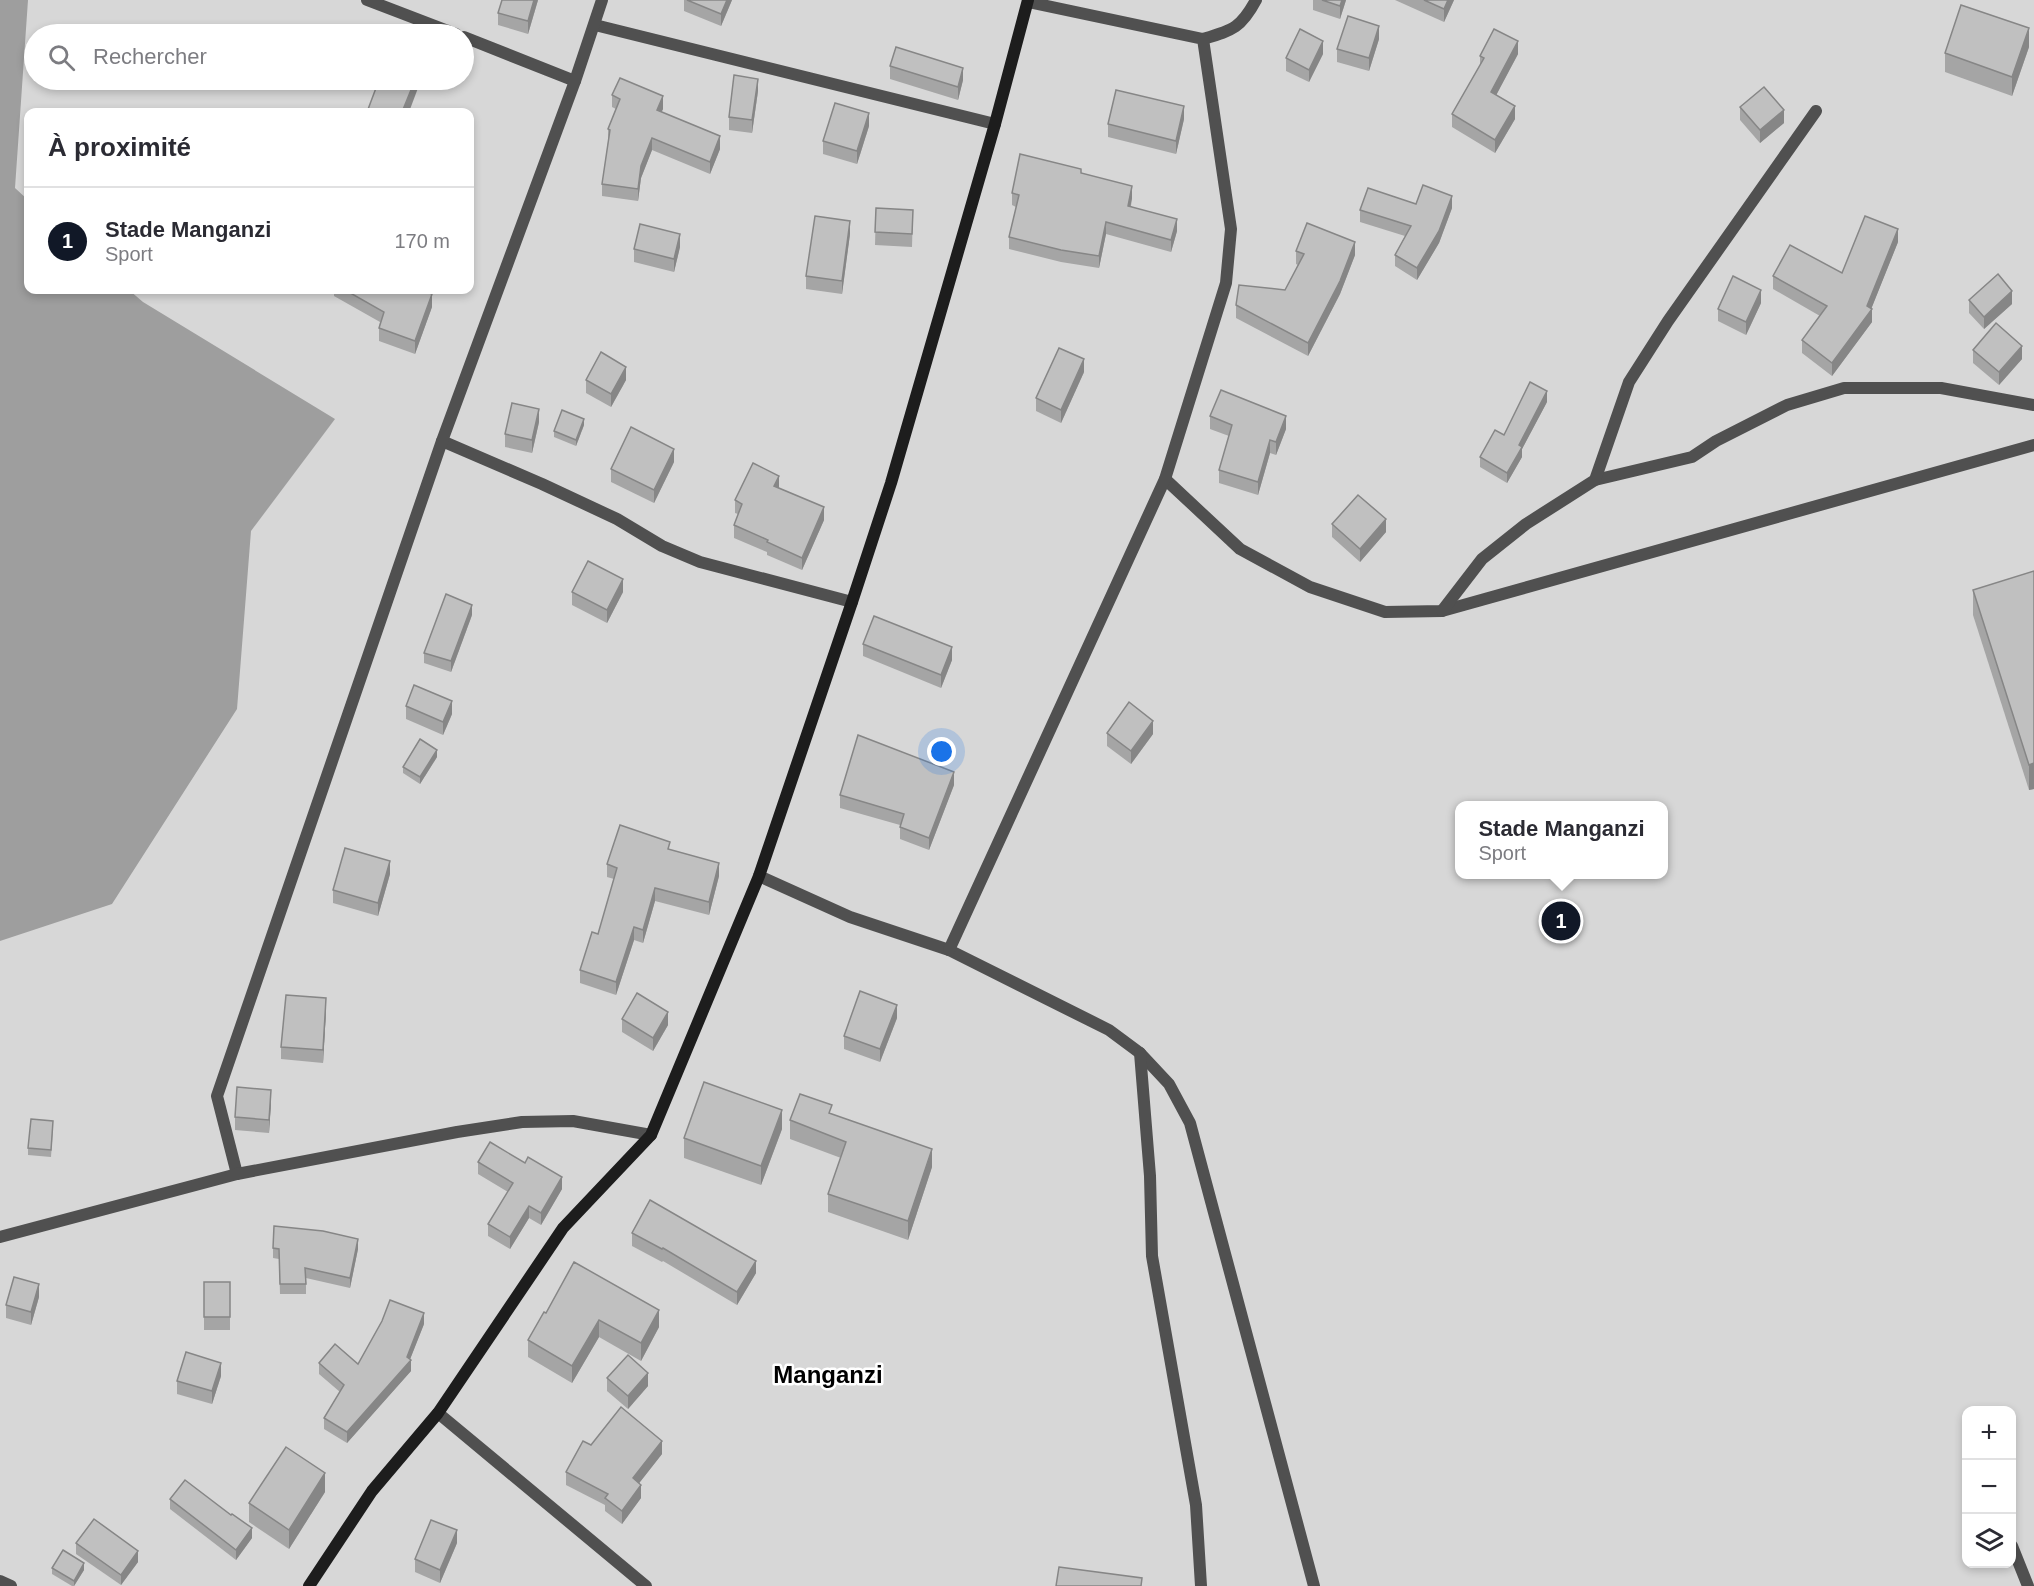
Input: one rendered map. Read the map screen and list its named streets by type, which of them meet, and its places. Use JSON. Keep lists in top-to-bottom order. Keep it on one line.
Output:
{"districts":["Manganzi"],"page":{"search":"Rechercher","heading":"À proximité","list":[{"mark":"1","name":"Stade Manganzi","note":"Sport","value":"170 m"}],"popup":["Stade Manganzi","Sport"],"pins":"1","map_buttons":["+","−"]}}
